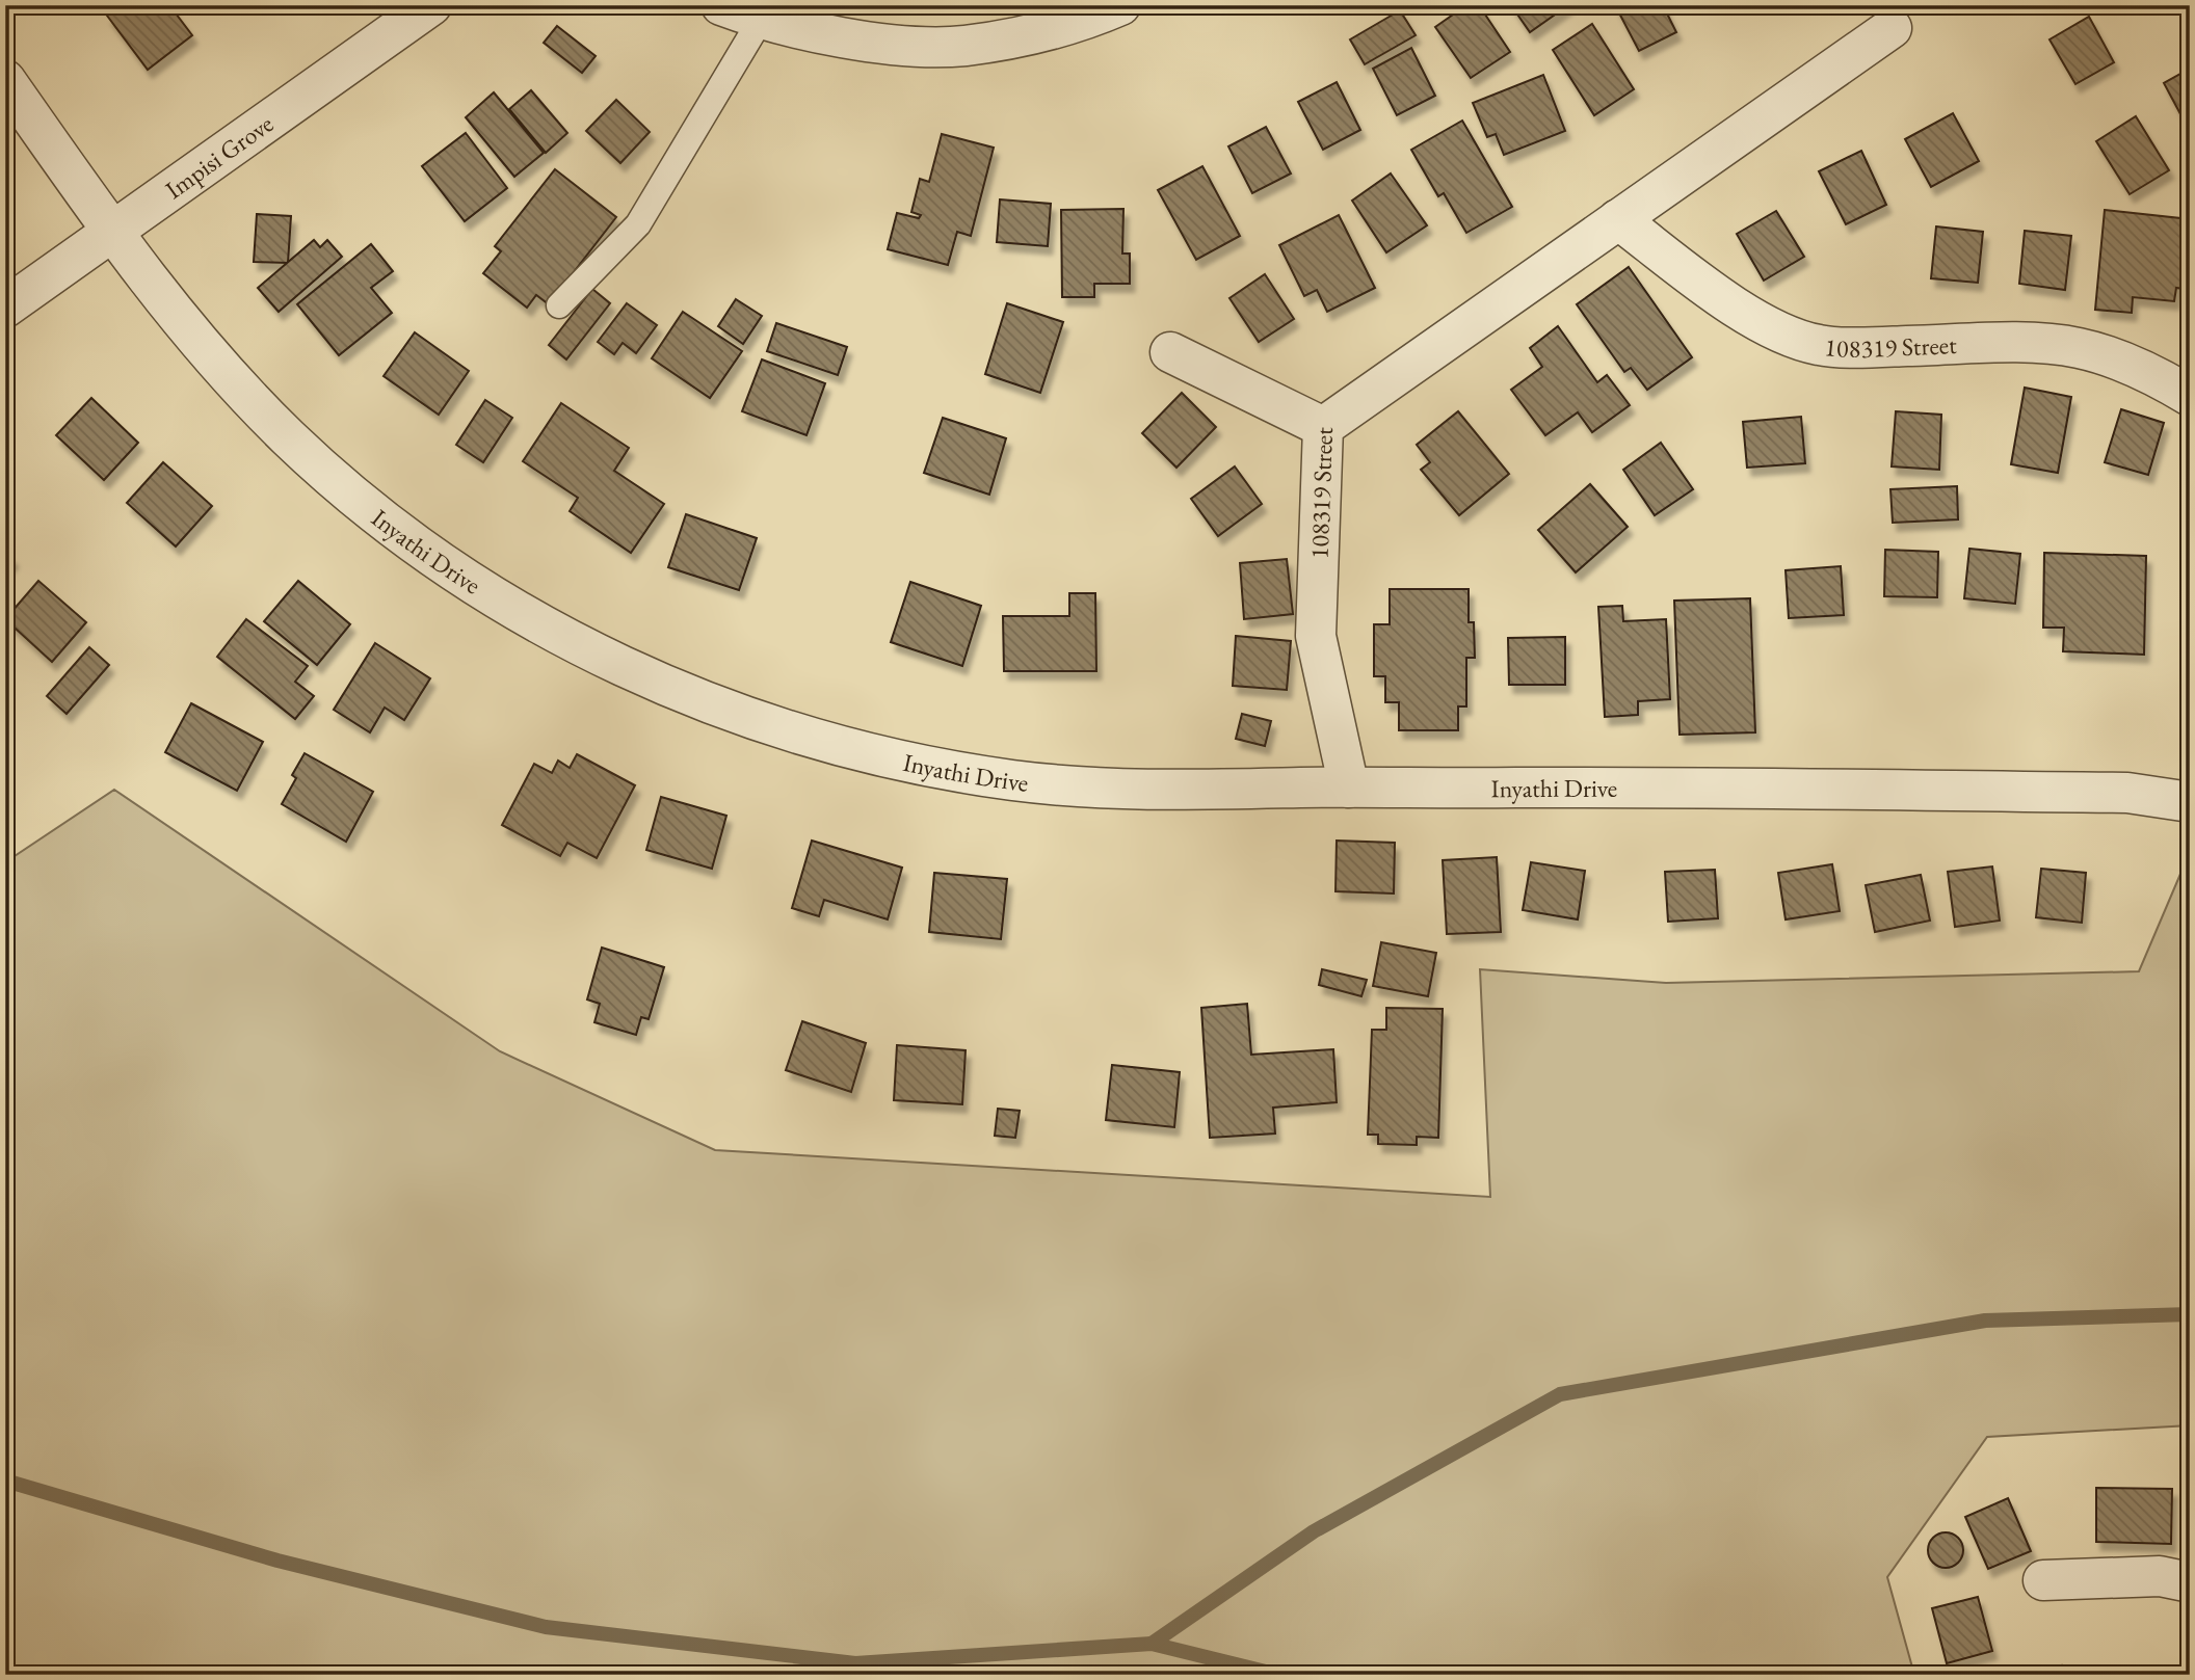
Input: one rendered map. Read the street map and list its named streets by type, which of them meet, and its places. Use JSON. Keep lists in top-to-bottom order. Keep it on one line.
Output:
{"streets":{"street":["Impisi Grove","108319 Street","Inyathi Drive"]},"crossings":[["Impisi Grove","Inyathi Drive"],["108319 Street","Inyathi Drive"]]}
